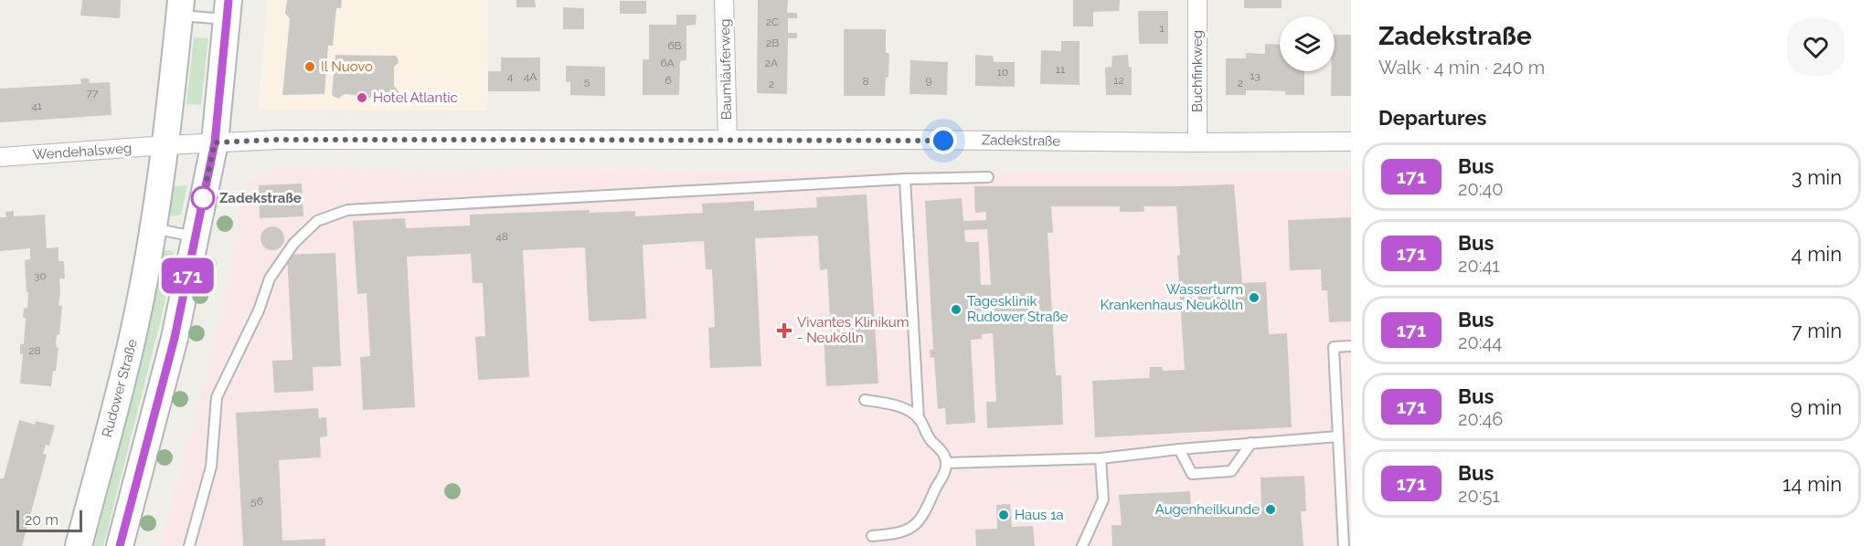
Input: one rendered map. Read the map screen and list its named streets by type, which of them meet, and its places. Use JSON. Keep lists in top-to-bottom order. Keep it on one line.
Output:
{"streets":{"main road":["Rudower Straße"],"street":["Baumläuferweg","Buchfinkweg","Zadekstraße","Wendehalsweg"]},"crossings":[["Baumläuferweg","Zadekstraße"],["Buchfinkweg","Zadekstraße"],["Zadekstraße","Wendehalsweg"],["Zadekstraße","Rudower Straße"],["Wendehalsweg","Rudower Straße"]],"places":{"other":["Il Nuovo","Hotel Atlantic","Zadekstraße","Wasserturm Krankenhaus Neukölln","Tagesklinik Rudower Straße","Augenheilkunde","Haus 1a"],"health":["Vivantes Klinikum - Neukölln"]},"lines":["bus line 171"],"house_numbers":["2C","1","2B","6B","6A","2A","11","10","13","4","4A","6","9","12","5","8","2","2","77","41","48","30","28","56"],"scale_bar":"20 m","page":{"on_map":"171","heading":[["Zadekstraße","Walk · 4 min · 240 m"],"Departures"],"list":[{"mark":"171","name":"Bus","note":"20:40","value":"3 min"},{"mark":"171","name":"Bus","note":"20:41","value":"4 min"},{"mark":"171","name":"Bus","note":"20:44","value":"7 min"},{"mark":"171","name":"Bus","note":"20:46","value":"9 min"},{"mark":"171","name":"Bus","note":"20:51","value":"14 min"}],"scale":"20 m"}}
